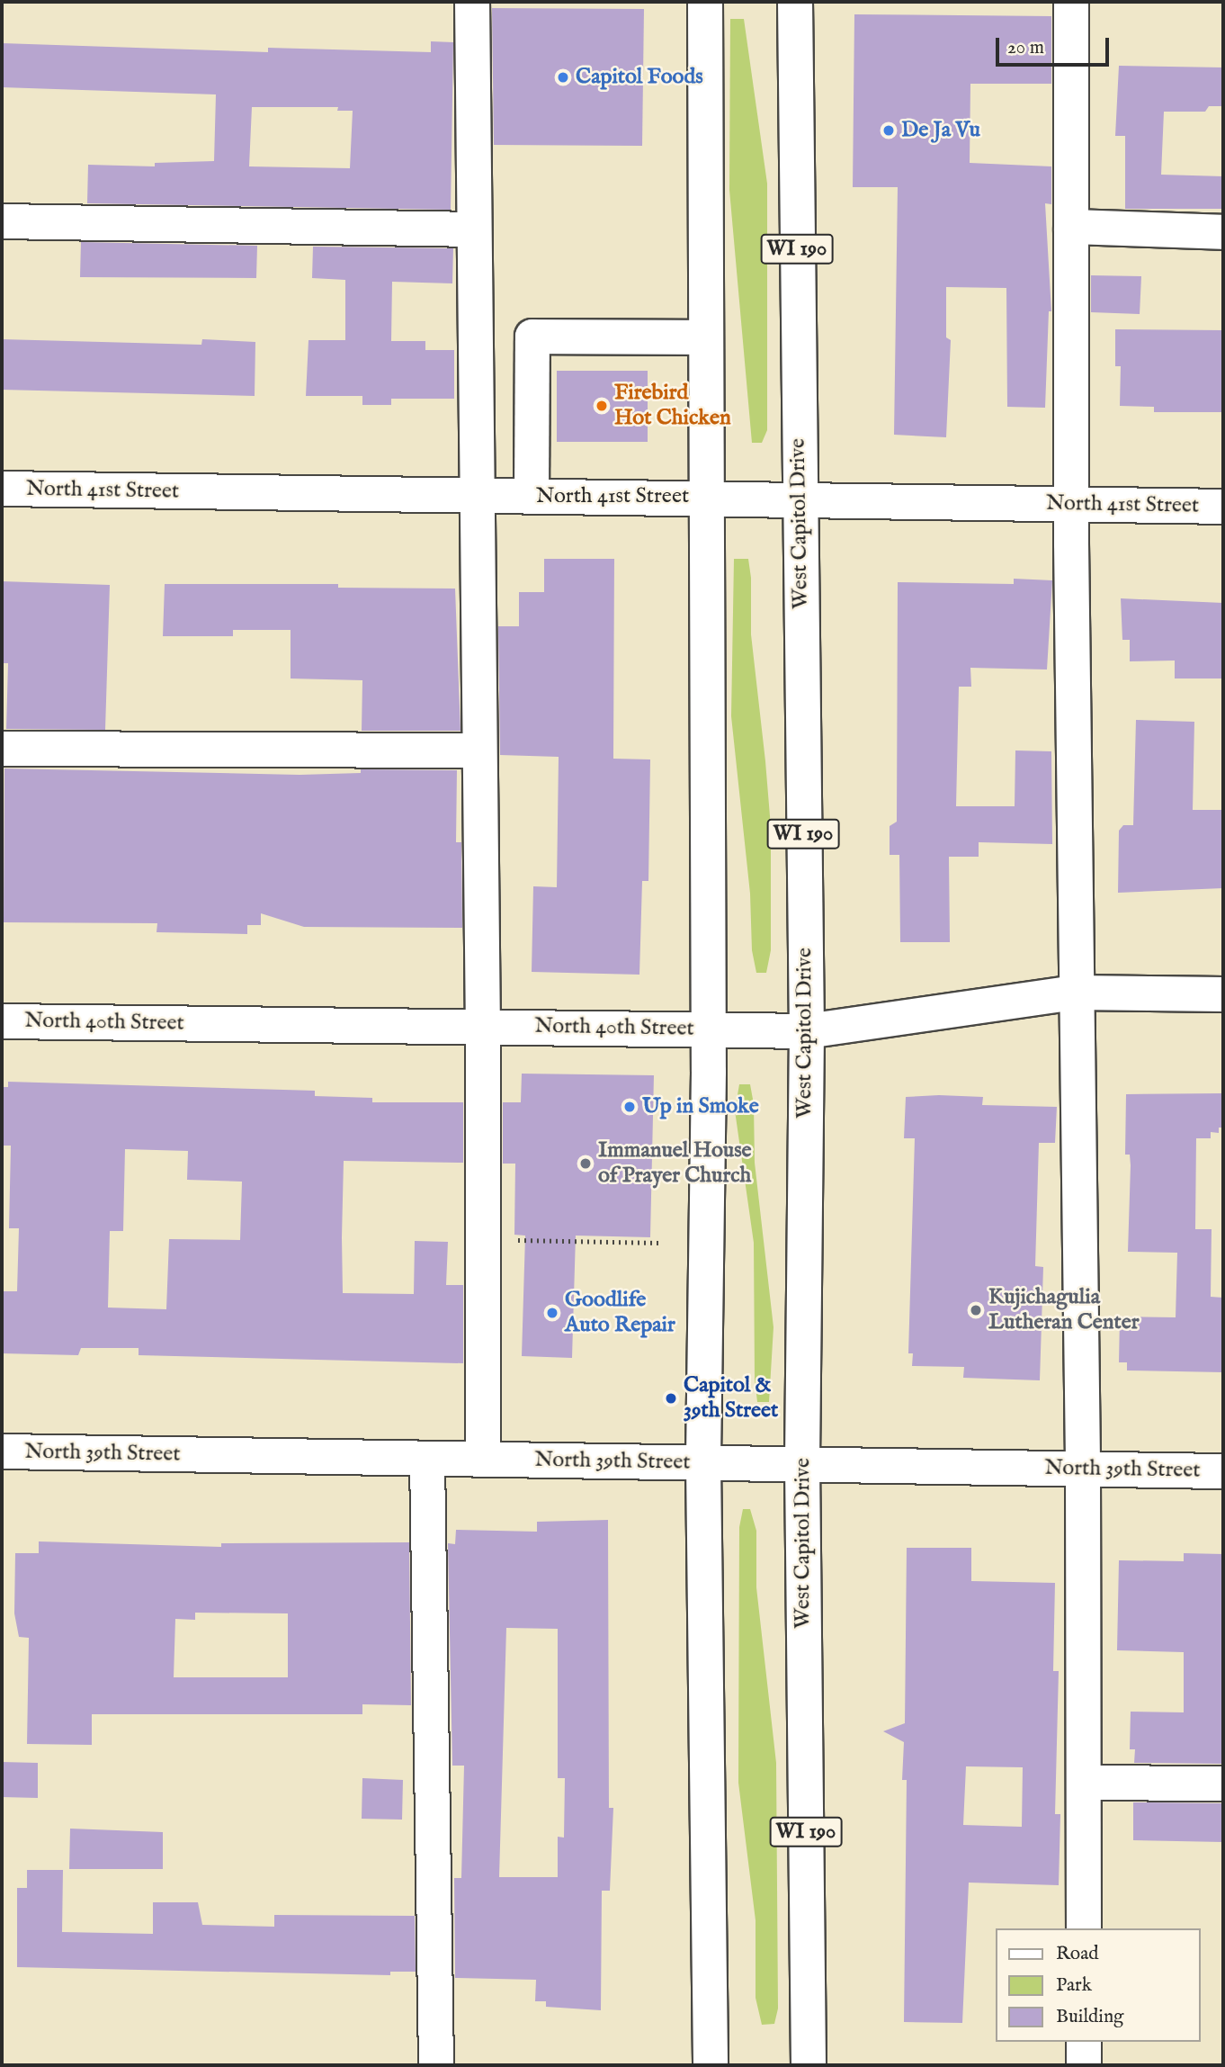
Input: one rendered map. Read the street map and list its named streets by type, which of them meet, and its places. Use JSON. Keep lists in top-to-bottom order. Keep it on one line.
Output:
{"streets":{"main road":["WI 190","North 41st Street","West Capitol Drive","North 40th Street","North 39th Street"]},"crossings":[["North 41st Street","West Capitol Drive"],["West Capitol Drive","North 40th Street"],["West Capitol Drive","North 39th Street"]],"places":["Capitol Foods","De Ja Vu","Firebird Hot Chicken","Up in Smoke","Immanuel House of Prayer Church","Kujichagulia Lutheran Center","Goodlife Auto Repair","Capitol & 39th Street"],"legend":["Road","Park","Building"],"scale_bar":"20 m"}
